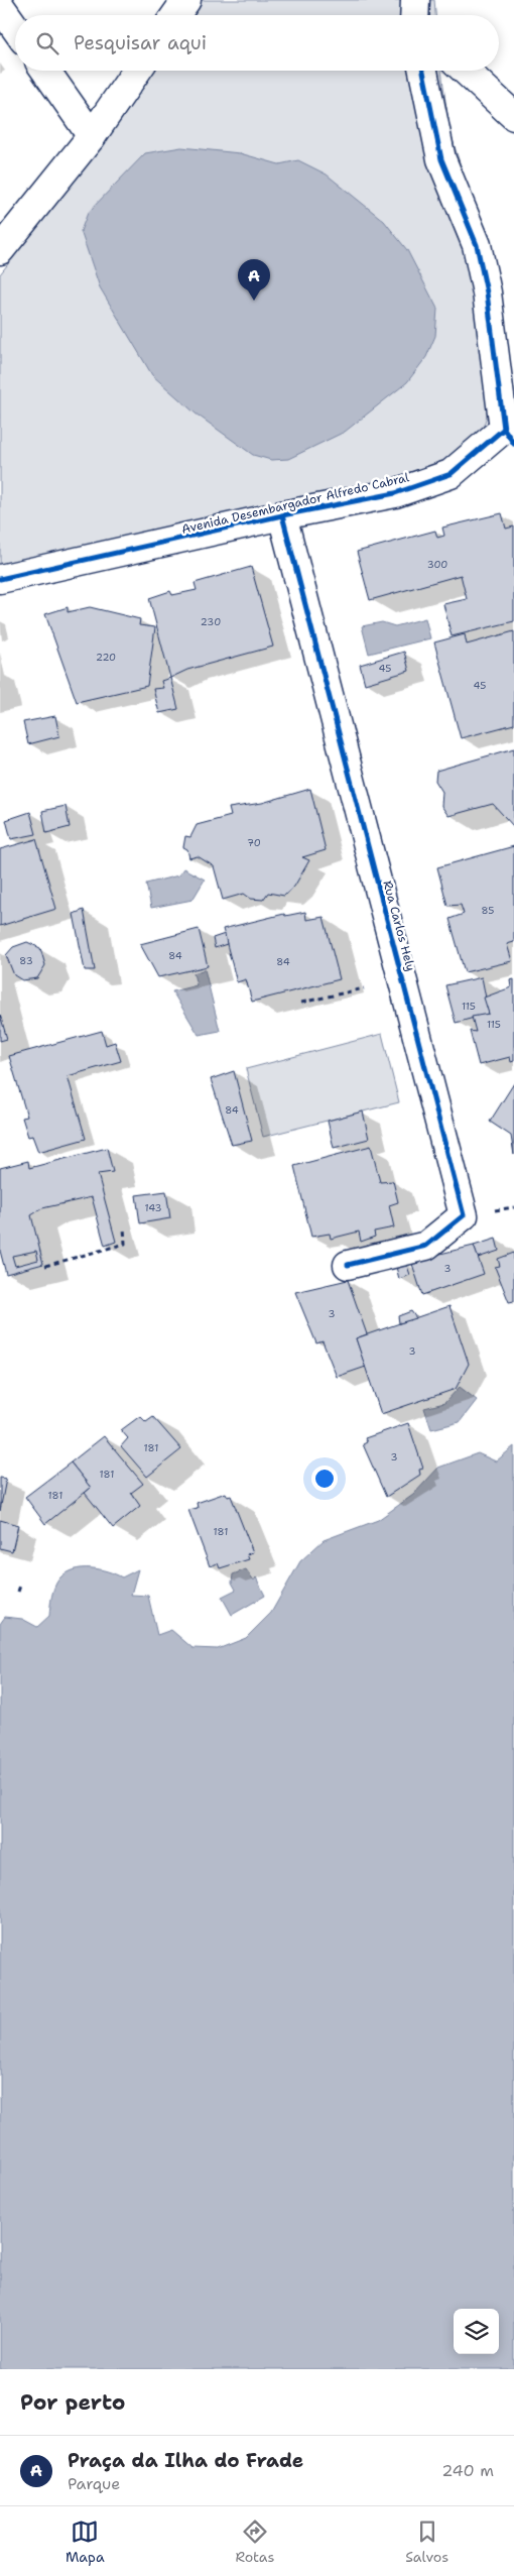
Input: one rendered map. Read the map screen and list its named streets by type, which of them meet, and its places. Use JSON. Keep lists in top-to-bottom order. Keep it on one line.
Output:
{"streets":{"street":["Avenida Desembargador Alfredo Cabral","Rua Carlos Hely"]},"crossings":[["Avenida Desembargador Alfredo Cabral","Rua Carlos Hely"]],"house_numbers":["300","230","220","45","45","70","85","84","83","84","115","115","84","143","3","3","3","181","3","181","181","181"],"page":{"search":"Pesquisar aqui","pins":"A","heading":"Por perto","list":[{"mark":"A","name":"Praça da Ilha do Frade","note":"Parque","value":"240 m"}],"nav":["Mapa","Rotas","Salvos"]}}
